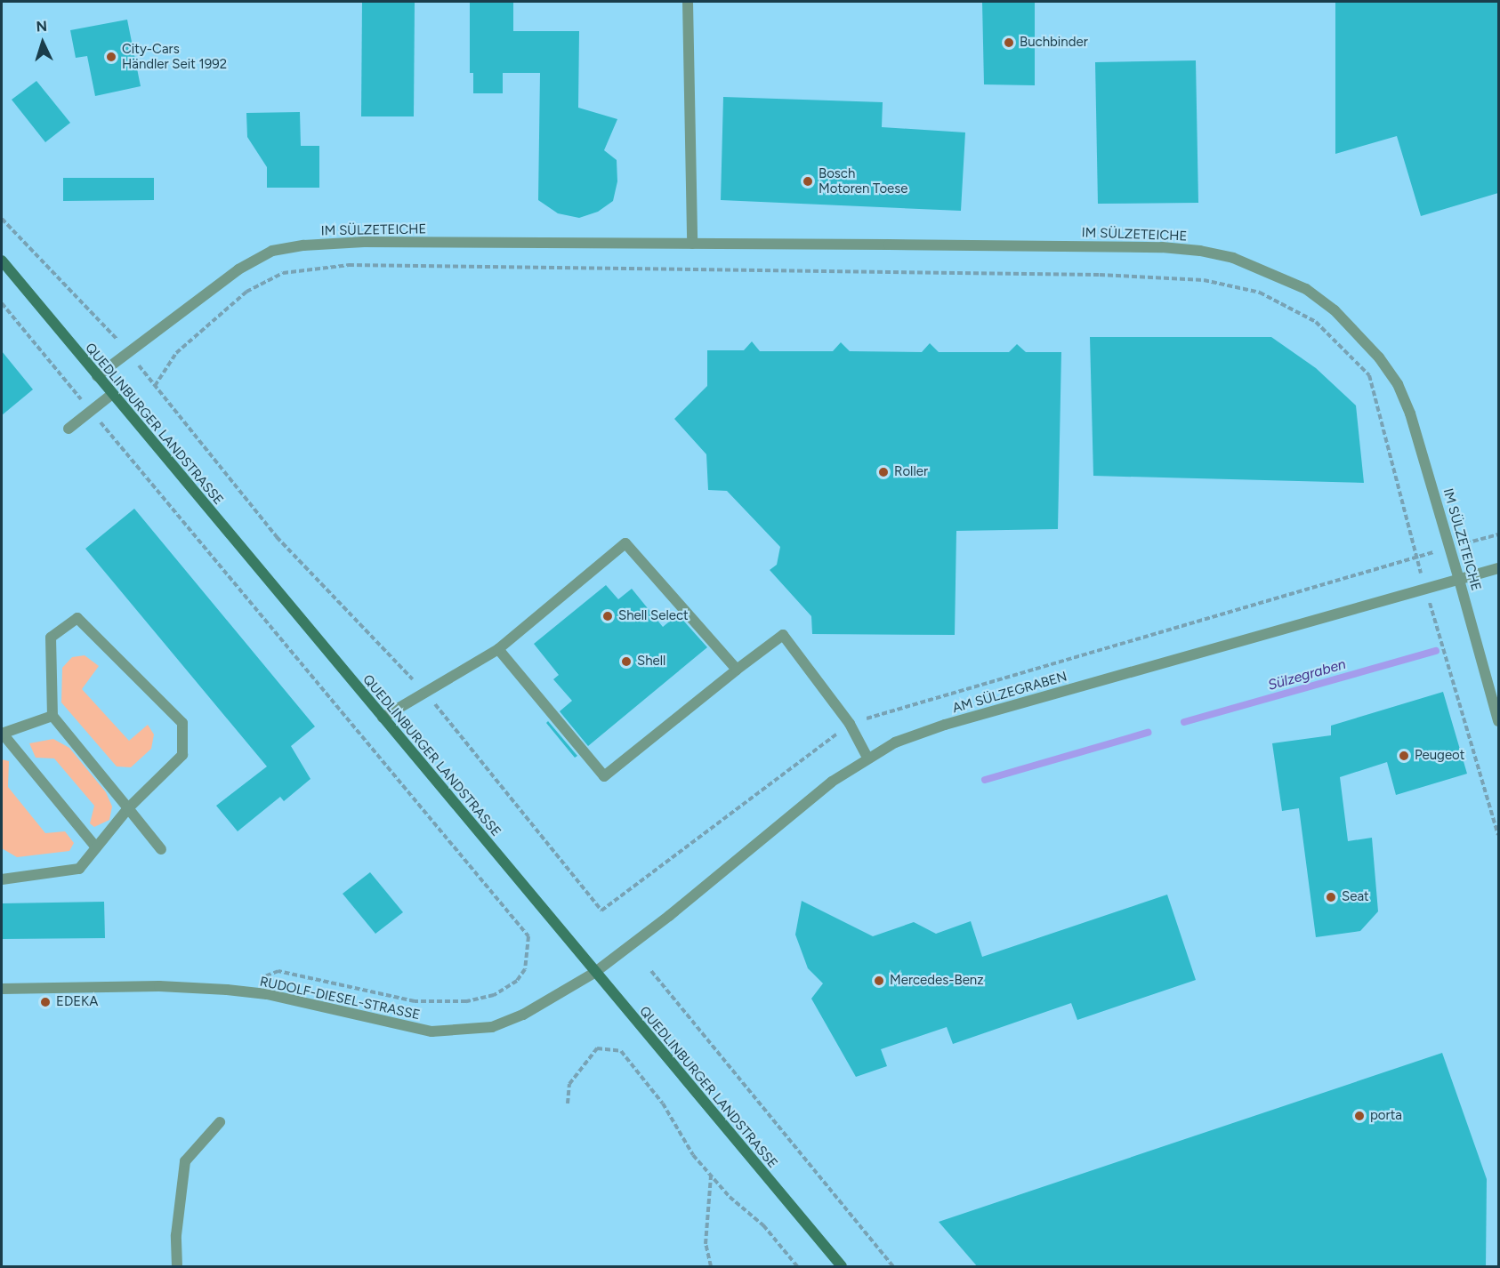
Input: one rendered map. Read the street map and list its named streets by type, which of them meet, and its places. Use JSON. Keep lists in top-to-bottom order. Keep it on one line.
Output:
{"streets":{"main road":["QUEDLINBURGER LANDSTRASSE"],"street":["IM SÜLZETEICHE","AM SÜLZEGRABEN","RUDOLF-DIESEL-STRASSE"]},"crossings":[["IM SÜLZETEICHE","QUEDLINBURGER LANDSTRASSE"],["IM SÜLZETEICHE","AM SÜLZEGRABEN"],["QUEDLINBURGER LANDSTRASSE","AM SÜLZEGRABEN"],["QUEDLINBURGER LANDSTRASSE","RUDOLF-DIESEL-STRASSE"],["AM SÜLZEGRABEN","RUDOLF-DIESEL-STRASSE"]],"water":["Sülzegraben"],"places":["Buchbinder","City-Cars Händler Seit 1992","Bosch Motoren Toese","Roller","Shell Select","Shell","Peugeot","Seat","Mercedes-Benz","EDEKA","porta"],"north":"top"}
